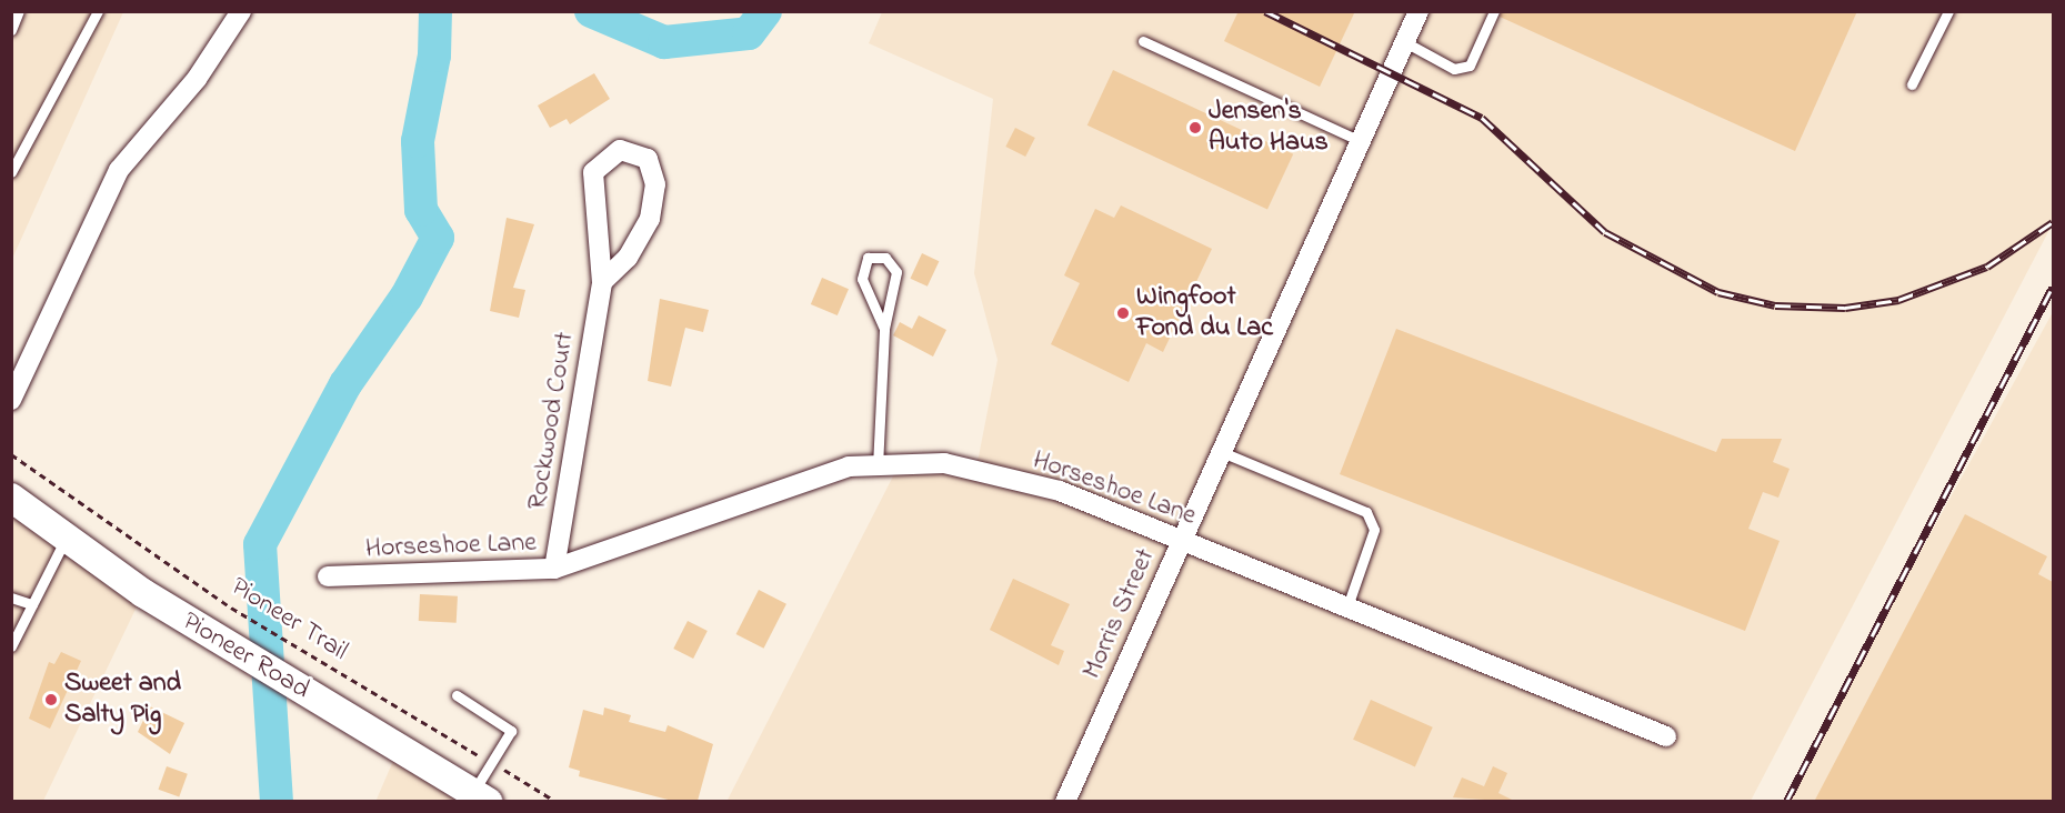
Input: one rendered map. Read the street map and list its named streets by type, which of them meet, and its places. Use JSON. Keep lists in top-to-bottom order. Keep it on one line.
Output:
{"streets":{"main road":["Pioneer Road"],"street":["Rockwood Court","Horseshoe Lane","Morris Street"],"path":["Pioneer Trail"]},"crossings":[["Rockwood Court","Horseshoe Lane"],["Horseshoe Lane","Morris Street"]],"places":["Jensen's Auto Haus","Wingfoot Fond du Lac","Sweet and Salty Pig"]}
